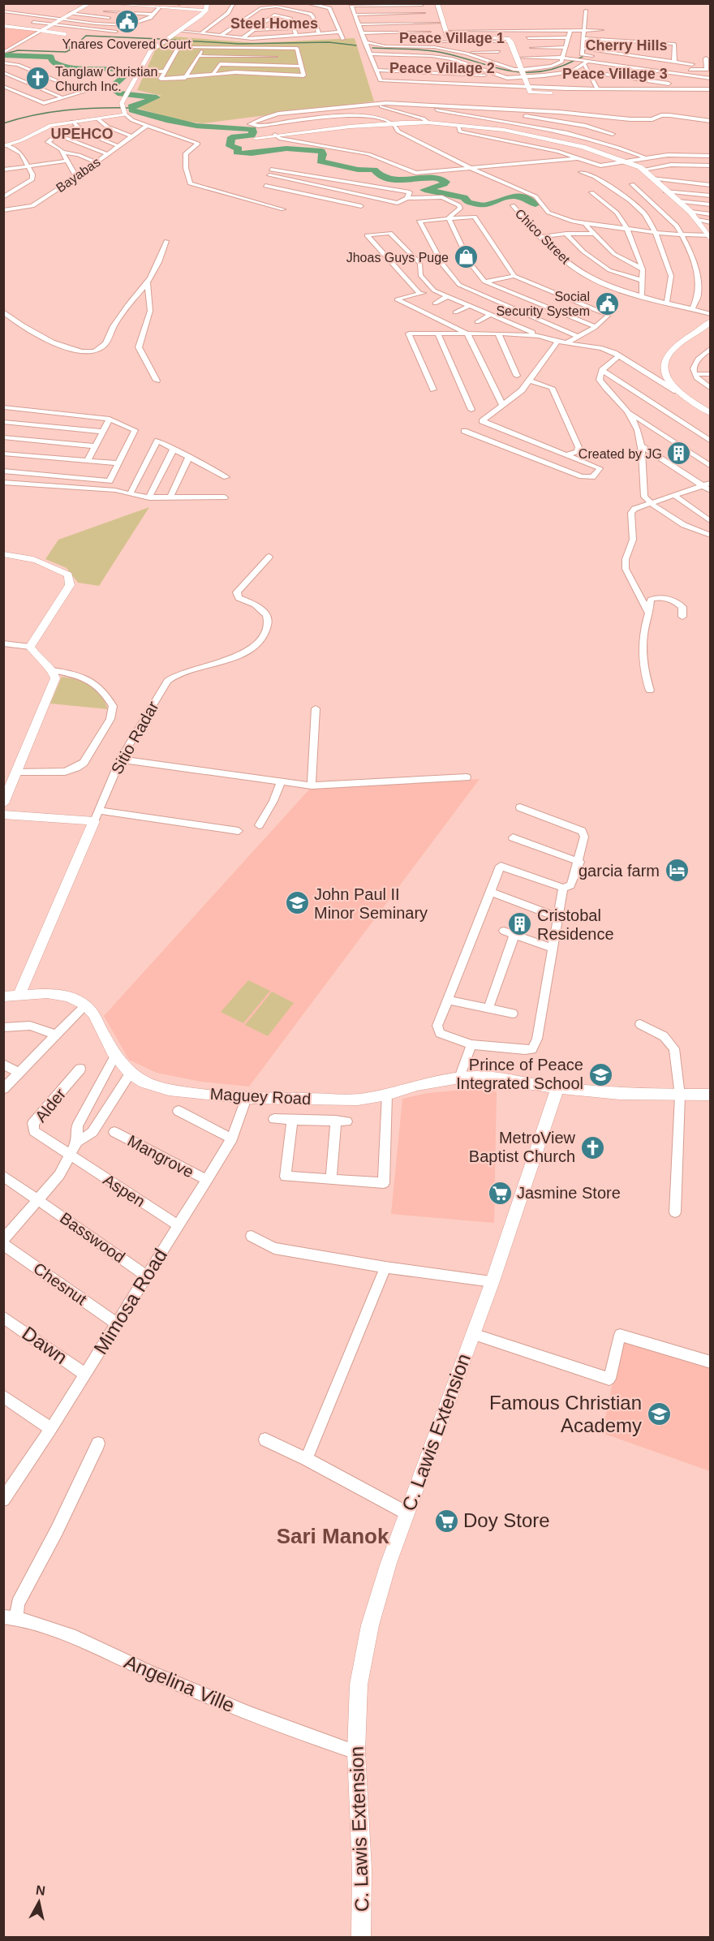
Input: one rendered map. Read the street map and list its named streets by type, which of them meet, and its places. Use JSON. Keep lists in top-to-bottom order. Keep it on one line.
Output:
{"streets":{"street":["Bayabas","Chico Street","Sitio Radar","Maguey Road","Alder","Mangrove","Aspen","Basswood","Chesnut","Mimosa Road","Dawn","C. Lawis Extension","Angelina Ville"]},"crossings":[["Sitio Radar","Maguey Road"],["Maguey Road","Mimosa Road"],["Maguey Road","C. Lawis Extension"],["Alder","Aspen"],["Mangrove","Mimosa Road"],["Aspen","Mimosa Road"],["Basswood","Mimosa Road"],["Chesnut","Mimosa Road"],["Mimosa Road","Dawn"],["C. Lawis Extension","Angelina Ville"]],"districts":["Steel Homes","Peace Village 1","Cherry Hills","Peace Village 2","Peace Village 3","UPEHCO","Sari Manok"],"places":{"public building":["Ynares Covered Court","Social Security System"],"church":["Tanglaw Christian Church Inc.","MetroView Baptist Church"],"shop":["Jhoas Guys Puge"],"building":["Created by JG","Cristobal Residence"],"hotel":["garcia farm"],"school or university":["John Paul II Minor Seminary","Prince of Peace Integrated School","Famous Christian Academy"],"supermarket":["Jasmine Store","Doy Store"]},"north":"top"}
